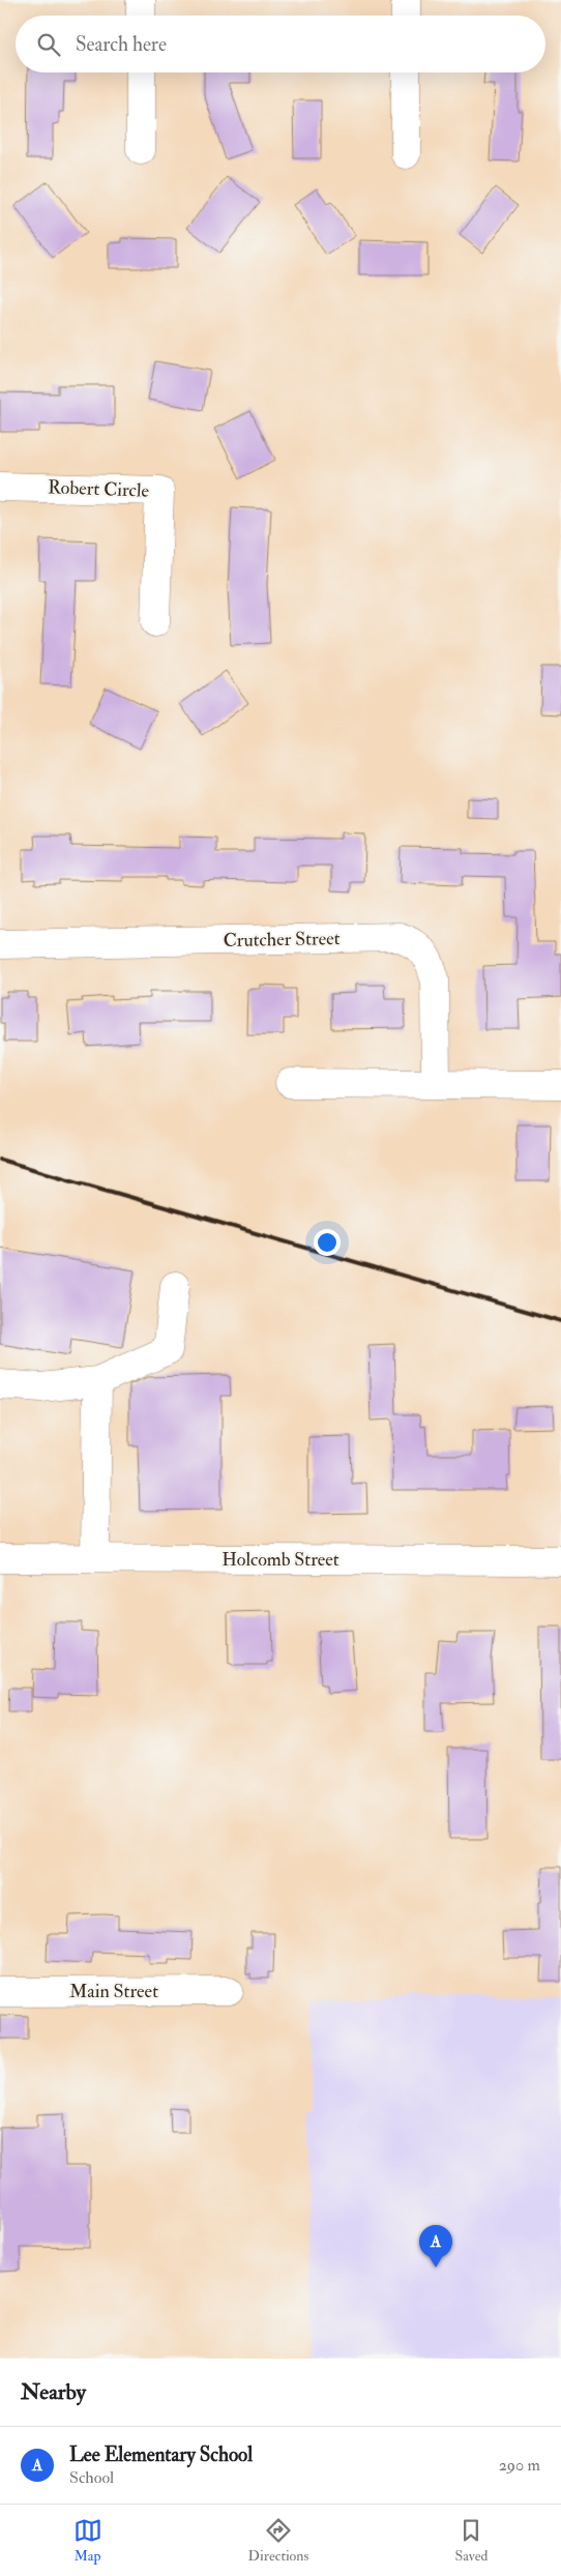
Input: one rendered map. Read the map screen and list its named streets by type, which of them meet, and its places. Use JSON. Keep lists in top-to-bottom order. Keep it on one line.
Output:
{"streets":{"street":["Robert Circle","Crutcher Street","Holcomb Street","Main Street"]},"page":{"search":"Search here","pins":"A","heading":"Nearby","list":[{"mark":"A","name":"Lee Elementary School","note":"School","value":"290 m"}],"nav":["Map","Directions","Saved"]}}
